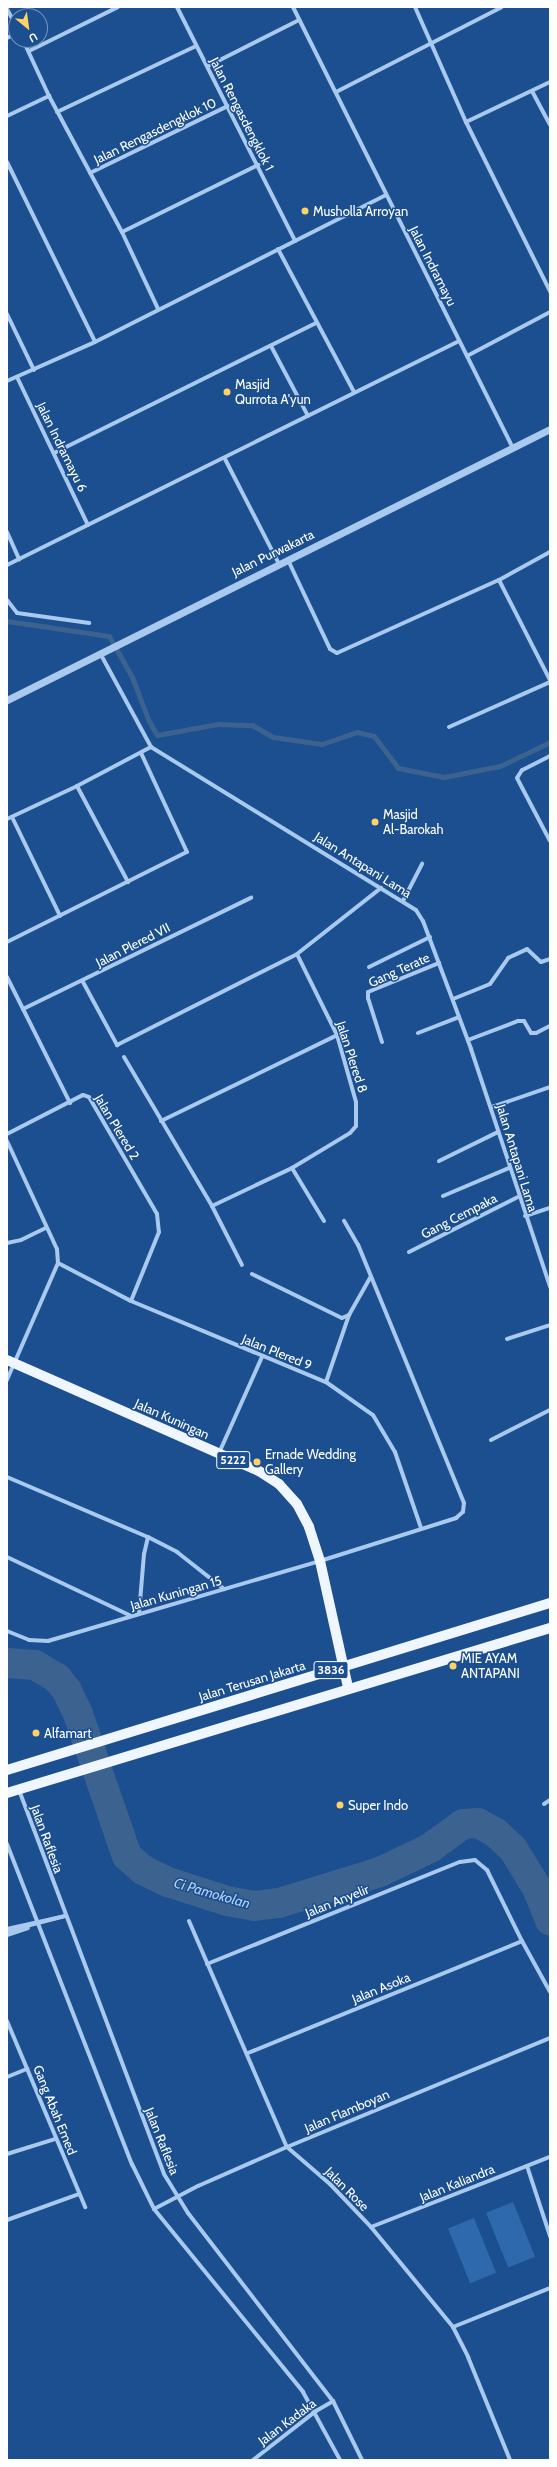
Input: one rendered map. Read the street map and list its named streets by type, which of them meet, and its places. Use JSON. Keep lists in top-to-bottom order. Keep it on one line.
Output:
{"streets":{"main road":["Jalan Kuningan","5222","3836","Jalan Terusan Jakarta"],"street":["Jalan Rengasdengklok 1","Jalan Rengasdengklok 10","Jalan Indramayu","Jalan Indramayu 6","Jalan Purwakarta","Jalan Antapani Lama","Jalan Plered VII","Gang Terate","Jalan Plered 8","Jalan Plered 2","Gang Cempaka","Jalan Plered 9","Jalan Kuningan 15","Jalan Raflesia","Jalan Anyelir","Jalan Asoka","Gang Abah Emed","Jalan Flamboyan","Jalan Kaliandra","Jalan Rose","Jalan Kadaka"]},"crossings":[["Jalan Rengasdengklok 1","Jalan Rengasdengklok 10"],["Jalan Indramayu","Jalan Purwakarta"],["Jalan Antapani Lama","Gang Terate"],["Jalan Antapani Lama","Gang Cempaka"],["Jalan Plered 2","Jalan Plered 9"],["Jalan Plered 9","Jalan Kuningan 15"],["Jalan Kuningan","Jalan Kuningan 15"],["Jalan Kuningan","3836"],["Jalan Kuningan","Jalan Terusan Jakarta"],["3836","Jalan Raflesia"],["Jalan Raflesia","Jalan Flamboyan"],["Jalan Raflesia","Jalan Kadaka"],["Jalan Anyelir","Jalan Asoka"],["Jalan Anyelir","Jalan Rose"],["Jalan Asoka","Jalan Rose"],["Jalan Flamboyan","Jalan Rose"],["Jalan Kaliandra","Jalan Rose"]],"water":["Ci Pamokolan"],"places":["Musholla Arroyan","Masjid Qurrota A'yun","Masjid Al-Barokah","Ernade Wedding Gallery","MIE AYAM ANTAPANI","Alfamart","Super Indo"],"north":"bottom right"}
